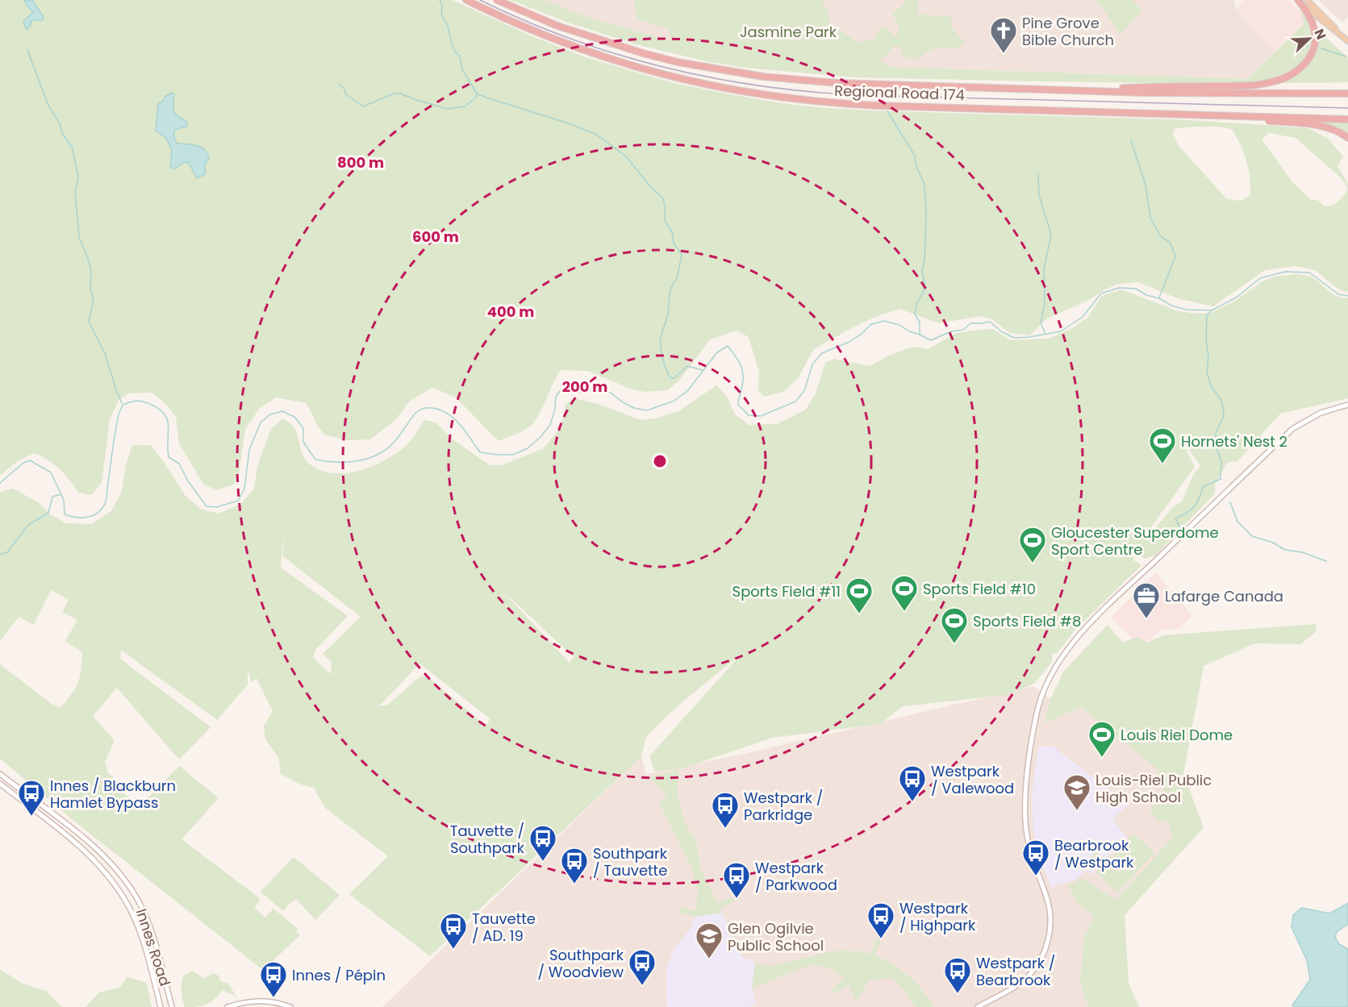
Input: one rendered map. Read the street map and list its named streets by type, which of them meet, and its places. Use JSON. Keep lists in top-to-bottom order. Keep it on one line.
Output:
{"streets":{"highway":["Regional Road 174"],"street":["Innes Road"]},"parks":["Jasmine Park"],"places":{"church":["Pine Grove Bible Church"],"sports":["Hornets' Nest 2","Gloucester Superdome Sport Centre","Sports Field #10","Sports Field #11","Sports Field #8","Louis Riel Dome"],"office":["Lafarge Canada"],"bus stop":["Westpark / Valewood","Innes / Blackburn Hamlet Bypass","Westpark / Parkridge","Tauvette / Southpark","Bearbrook / Westpark","Southpark / Tauvette","Westpark / Parkwood","Westpark / Highpark","Tauvette / AD. 19","Southpark / Woodview","Westpark / Bearbrook","Innes / Pépin"],"school or university":["Louis-Riel Public High School","Glen Ogilvie Public School"]},"north":"top right","rings":["800 m","600 m","400 m","200 m"]}
